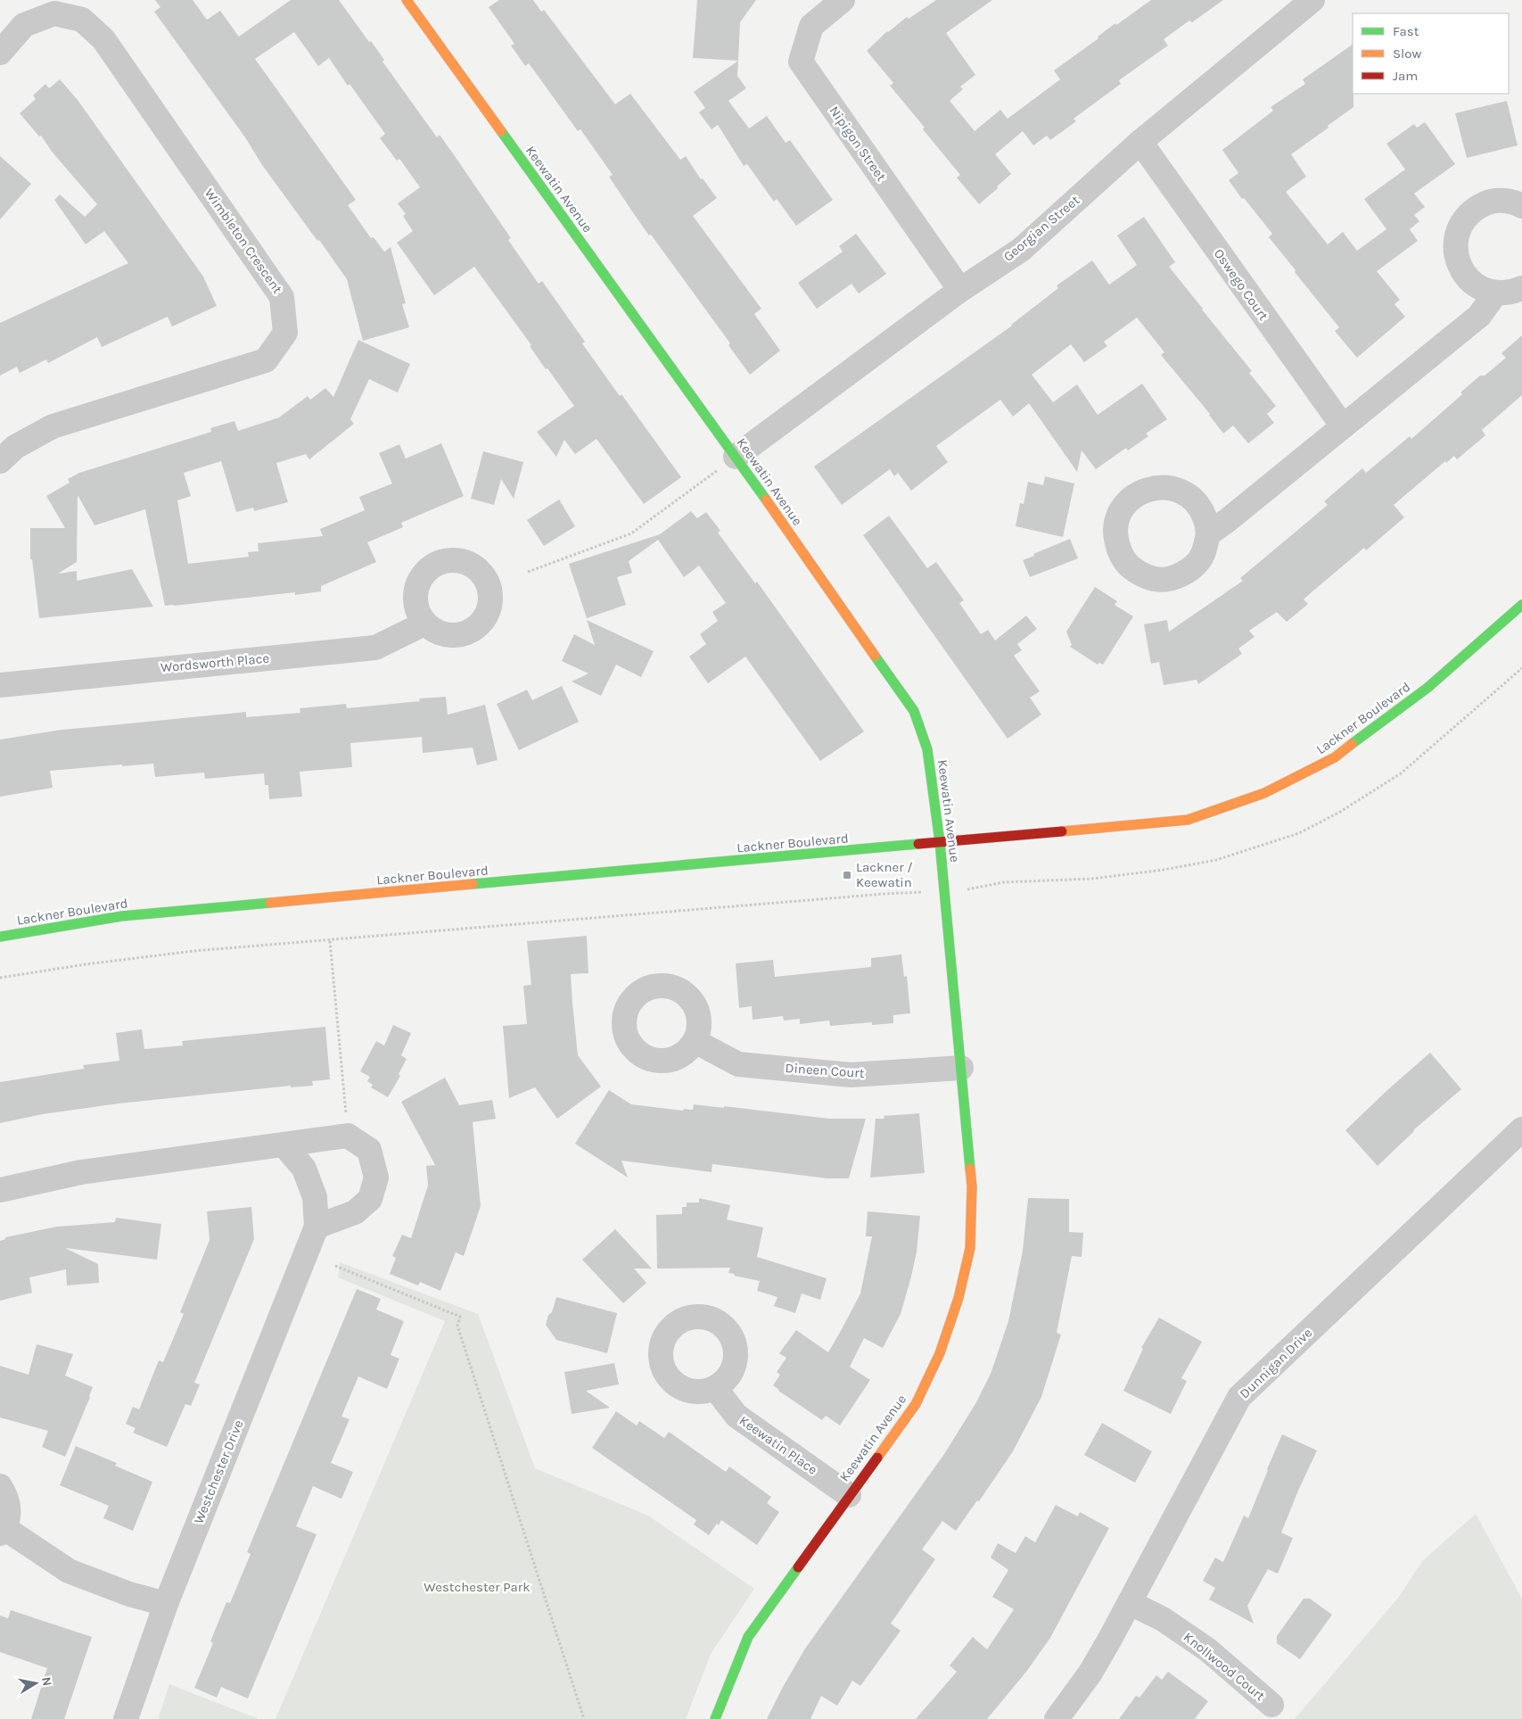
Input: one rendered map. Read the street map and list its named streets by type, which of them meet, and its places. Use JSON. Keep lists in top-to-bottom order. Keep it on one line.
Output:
{"streets":{"street":["Nipigon Street","Keewatin Avenue","Georgian Street","Wimbleton Crescent","Oswego Court","Wordsworth Place","Lackner Boulevard","Dineen Court","Dunnigan Drive","Keewatin Place","Westchester Drive","Knollwood Court"]},"crossings":[["Nipigon Street","Georgian Street"],["Keewatin Avenue","Georgian Street"],["Keewatin Avenue","Lackner Boulevard"],["Keewatin Avenue","Dineen Court"],["Keewatin Avenue","Keewatin Place"],["Georgian Street","Oswego Court"],["Dunnigan Drive","Knollwood Court"]],"parks":["Westchester Park"],"places":{"transit":["Lackner / Keewatin"]},"legend":["Fast","Slow","Jam"],"north":"right"}
